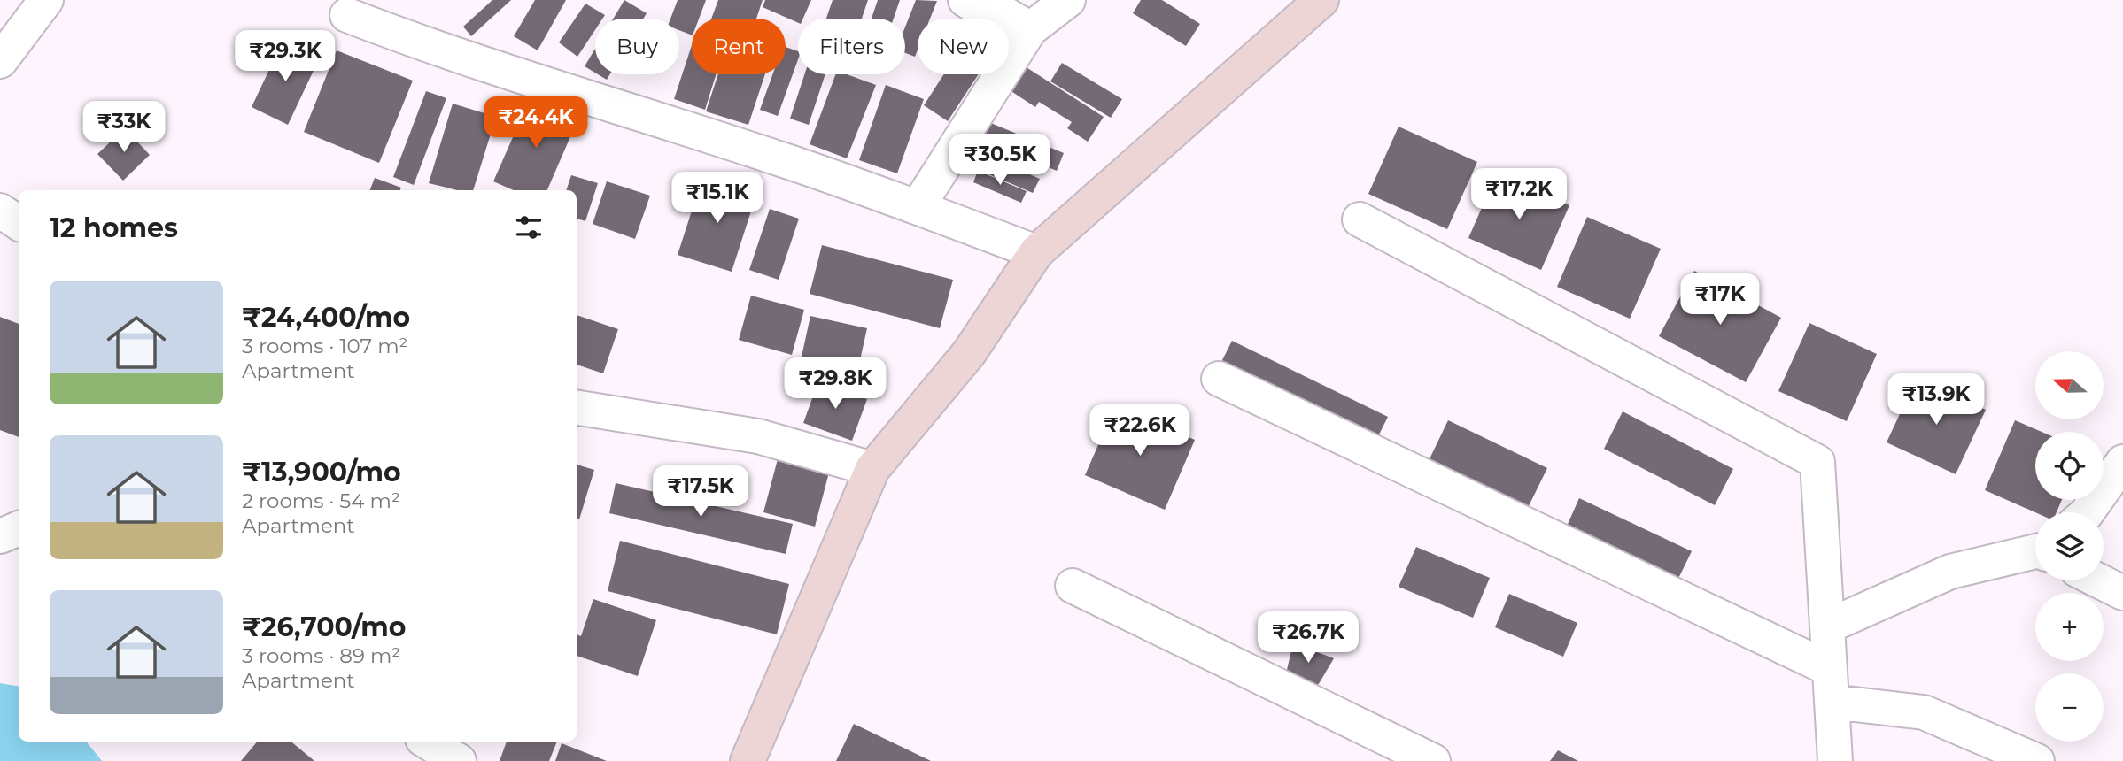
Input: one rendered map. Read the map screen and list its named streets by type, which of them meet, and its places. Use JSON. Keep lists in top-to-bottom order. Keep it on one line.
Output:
{"north":"left","page":{"chip":["Buy","Rent","Filters","New"],"price":["₹29.3K","₹24.4K","₹33K","₹30.5K","₹17.2K","₹15.1K","₹17K","₹29.8K","₹13.9K","₹22.6K","₹17.5K","₹26.7K"],"heading":"12 homes","list":[{"name":"₹24,400/mo","note":"3 rooms · 107 m² · Apartment"},{"name":"₹13,900/mo","note":"2 rooms · 54 m² · Apartment"},{"name":"₹26,700/mo","note":"3 rooms · 89 m² · Apartment"}],"map_buttons":["+","−"]}}
